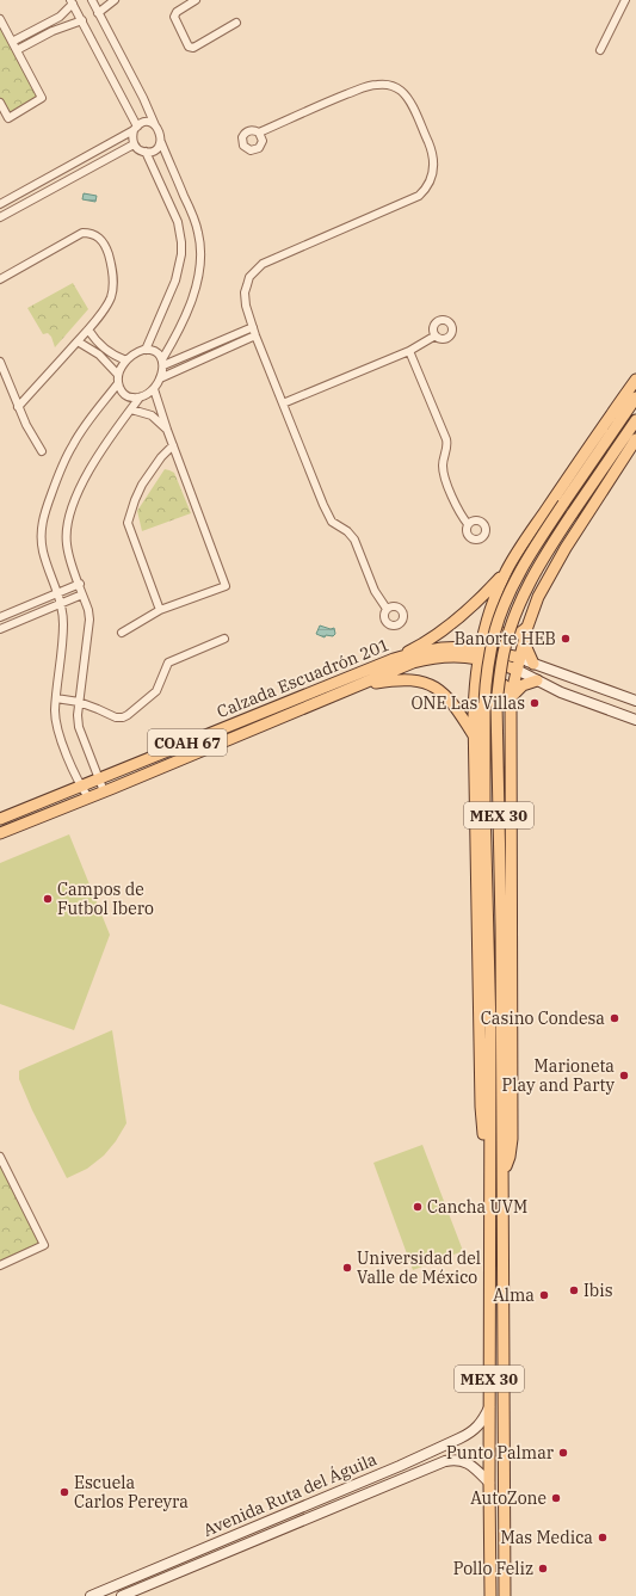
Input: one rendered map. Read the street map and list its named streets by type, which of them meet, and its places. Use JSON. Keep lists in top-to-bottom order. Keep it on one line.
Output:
{"streets":{"main road":["Calzada Escuadrón 201","COAH 67","MEX 30"],"street":["Avenida Ruta del Águila"]},"crossings":[["Calzada Escuadrón 201","COAH 67"],["MEX 30","Avenida Ruta del Águila"]],"places":["Banorte HEB","ONE Las Villas","Campos de Futbol Ibero","Casino Condesa","Marioneta Play and Party","Cancha UVM","Universidad del Valle de México","Ibis","Alma","Punto Palmar","Escuela Carlos Pereyra","AutoZone","Mas Medica","Pollo Feliz"]}
